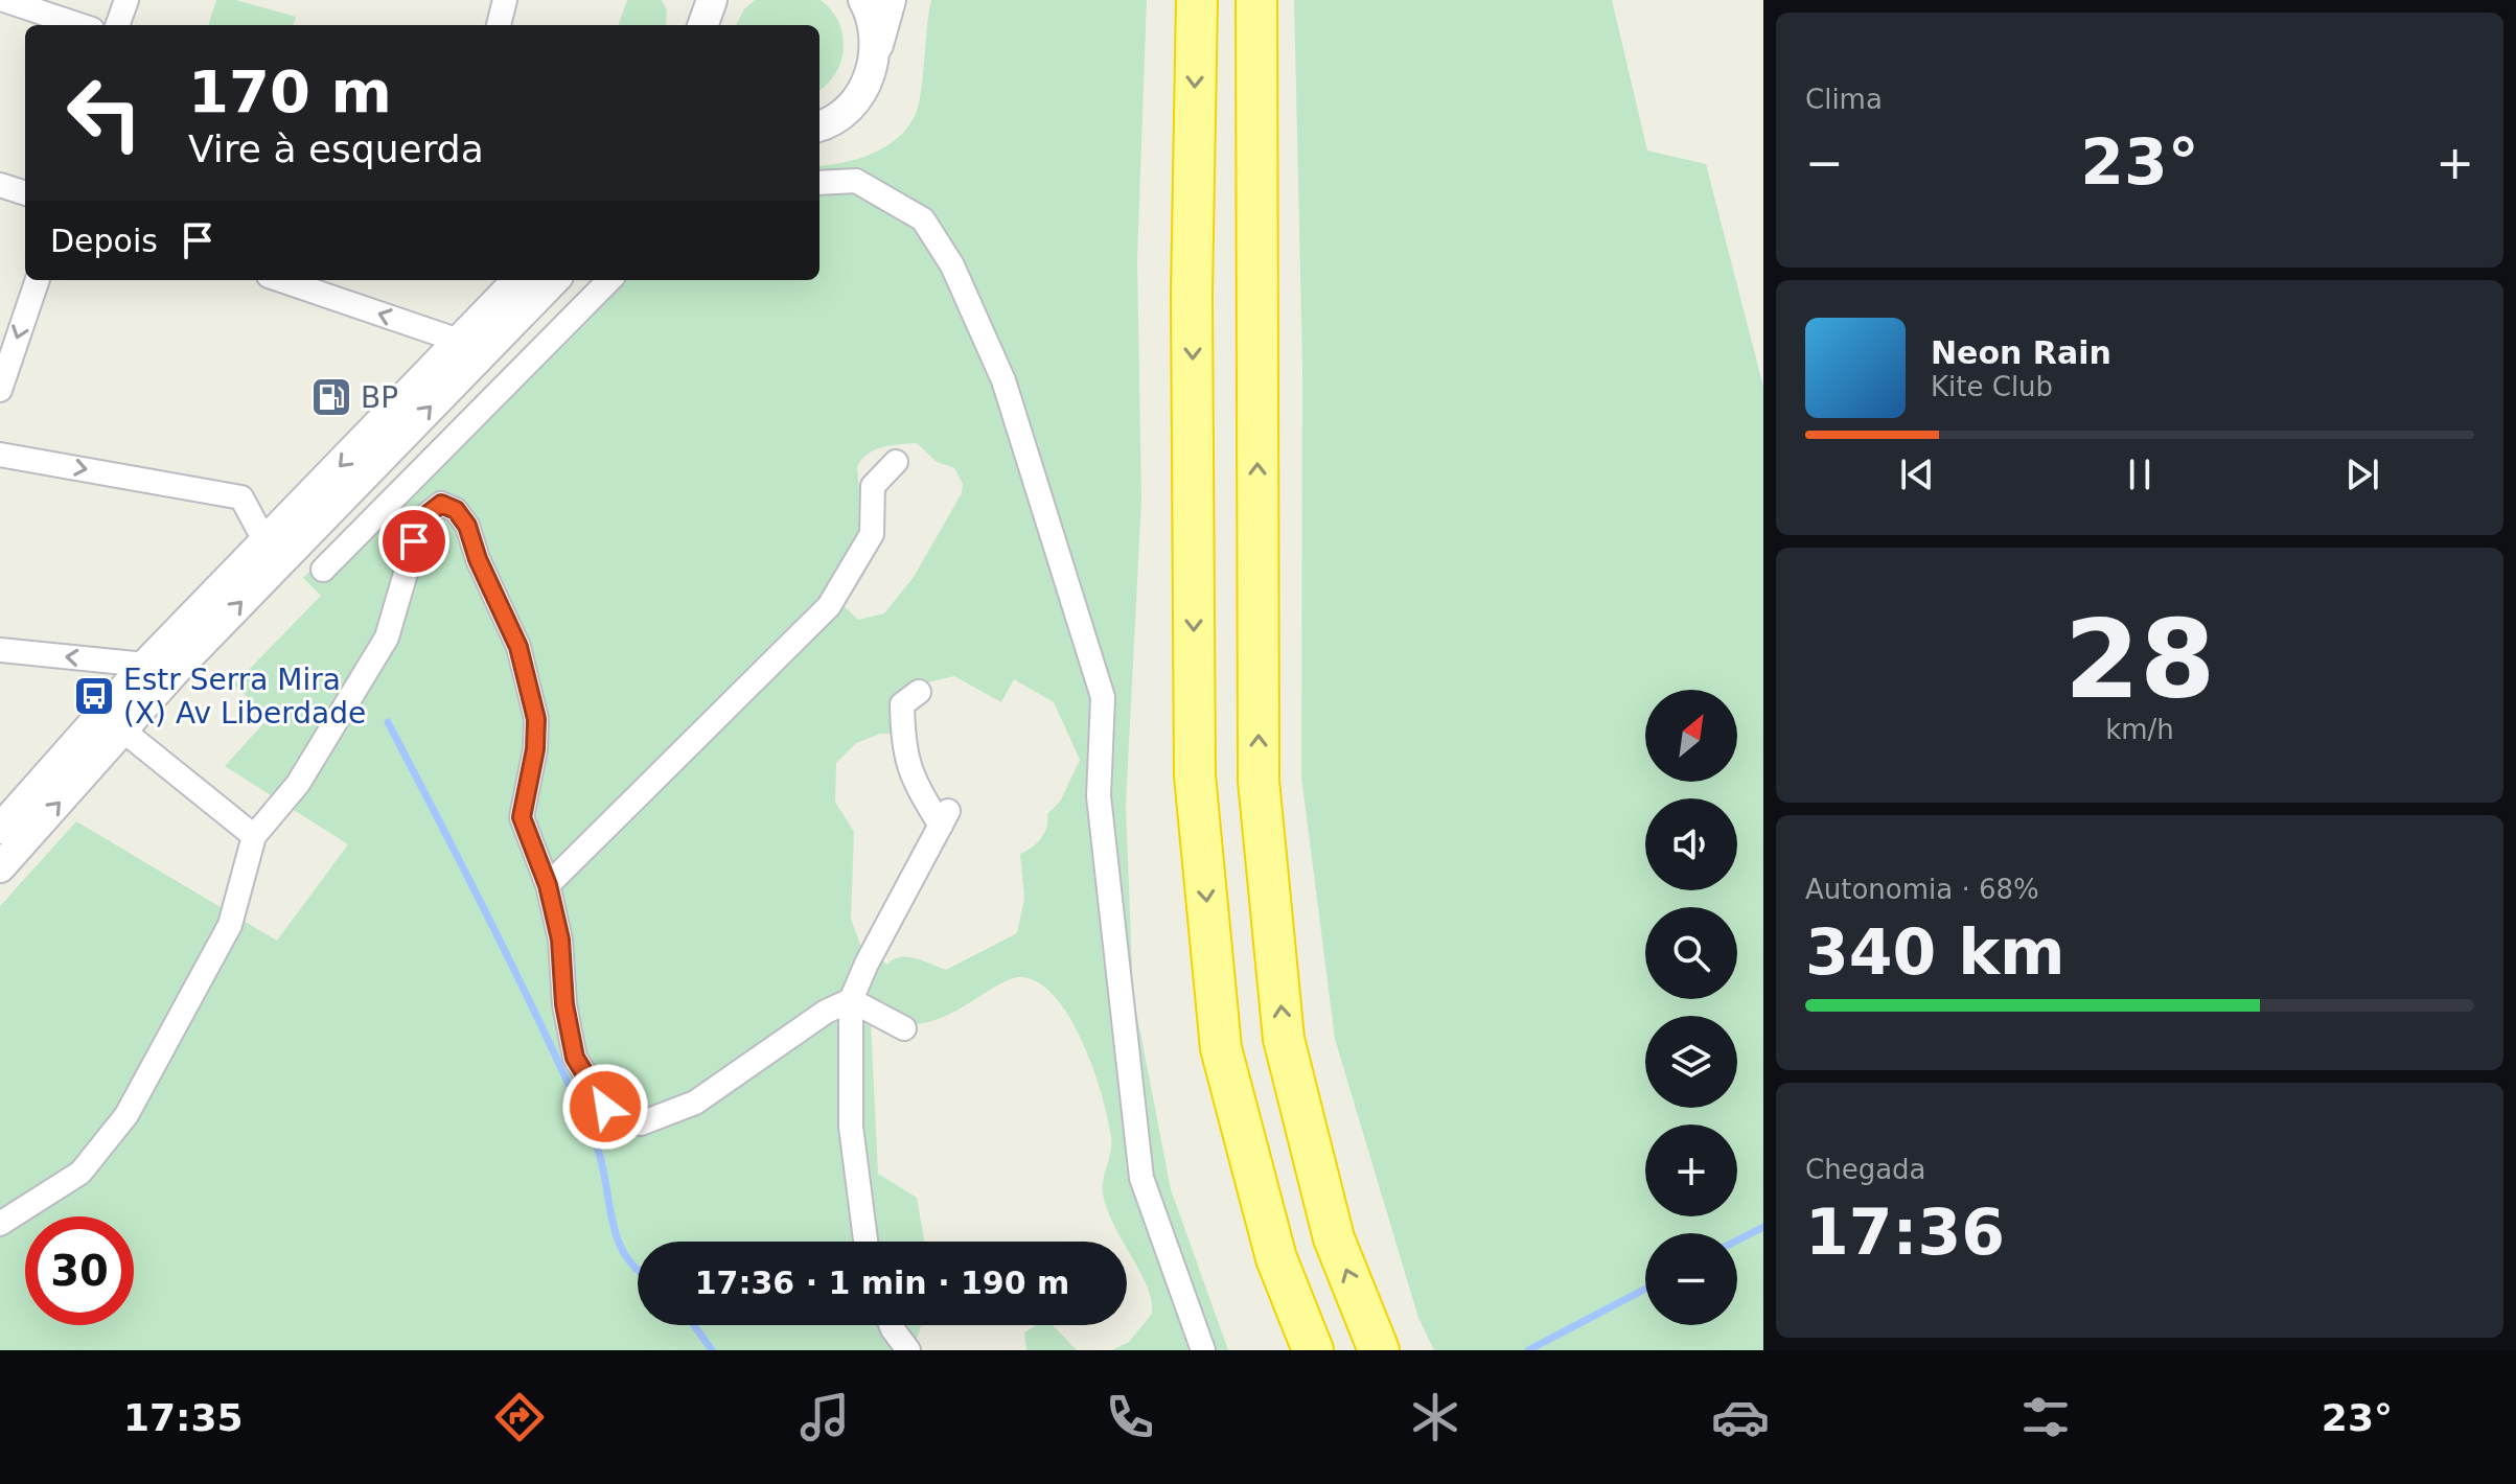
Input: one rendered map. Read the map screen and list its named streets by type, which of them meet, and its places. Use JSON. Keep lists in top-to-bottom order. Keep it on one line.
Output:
{"places":{"fuel station":["BP"],"bus stop":["Estr Serra Mira (X) Av Liberdade"]},"north":"top right","page":{"tile":["Clima",["28","km/h"],["Autonomia · 68%","340 km"],["Chegada","17:36"]],"turn":["170 m","Vire à esquerda"],"heat":["−","23°","+"],"then":"Depois","song":["Neon Rain","Kite Club"],"map_buttons":["+","−"],"limit":"30","trip":"17:36 · 1 min · 190 m","tabs":["17:35","23°"]}}
